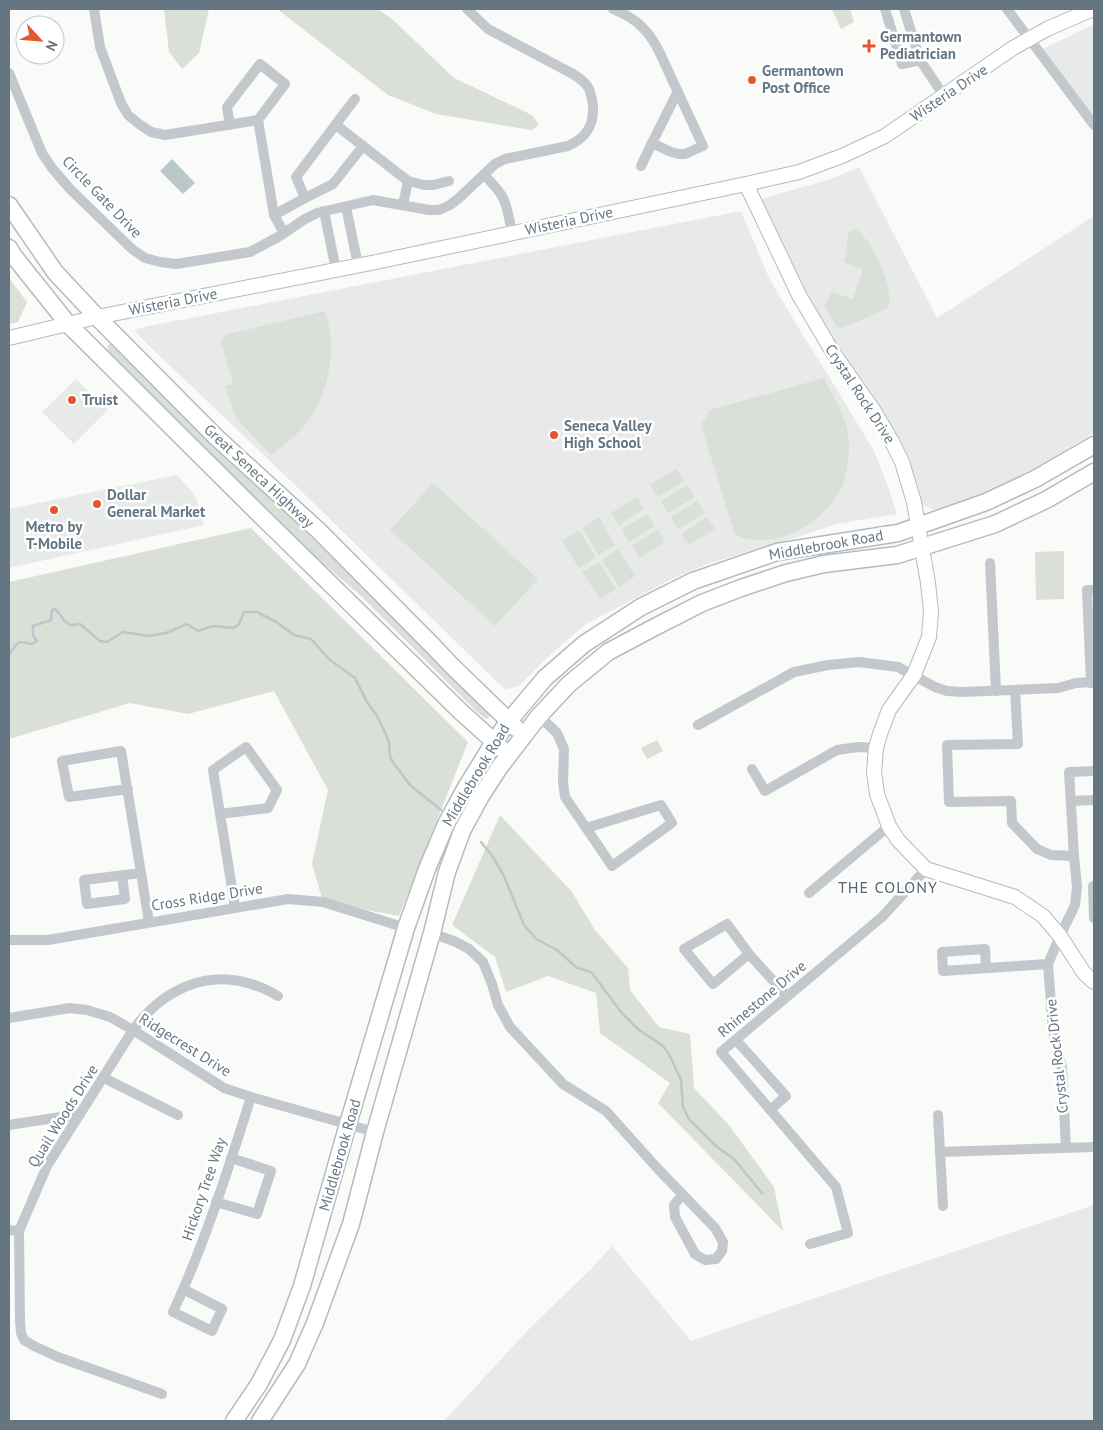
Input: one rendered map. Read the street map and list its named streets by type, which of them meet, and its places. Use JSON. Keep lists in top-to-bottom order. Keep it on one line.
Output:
{"streets":{"main road":["Great Seneca Highway","Middlebrook Road"],"street":["Wisteria Drive","Circle Gate Drive","Crystal Rock Drive","Cross Ridge Drive","Rhinestone Drive","Ridgecrest Drive","Quail Woods Drive","Hickory Tree Way"]},"crossings":[["Wisteria Drive","Crystal Rock Drive"],["Wisteria Drive","Great Seneca Highway"],["Crystal Rock Drive","Middlebrook Road"],["Crystal Rock Drive","Rhinestone Drive"],["Great Seneca Highway","Middlebrook Road"],["Middlebrook Road","Cross Ridge Drive"],["Middlebrook Road","Ridgecrest Drive"],["Ridgecrest Drive","Quail Woods Drive"],["Ridgecrest Drive","Hickory Tree Way"]],"districts":["THE COLONY"],"places":{"health":["Germantown Pediatrician"],"other":["Germantown Post Office","Truist","Seneca Valley High School","Dollar General Market","Metro by T-Mobile"]},"north":"bottom right"}
